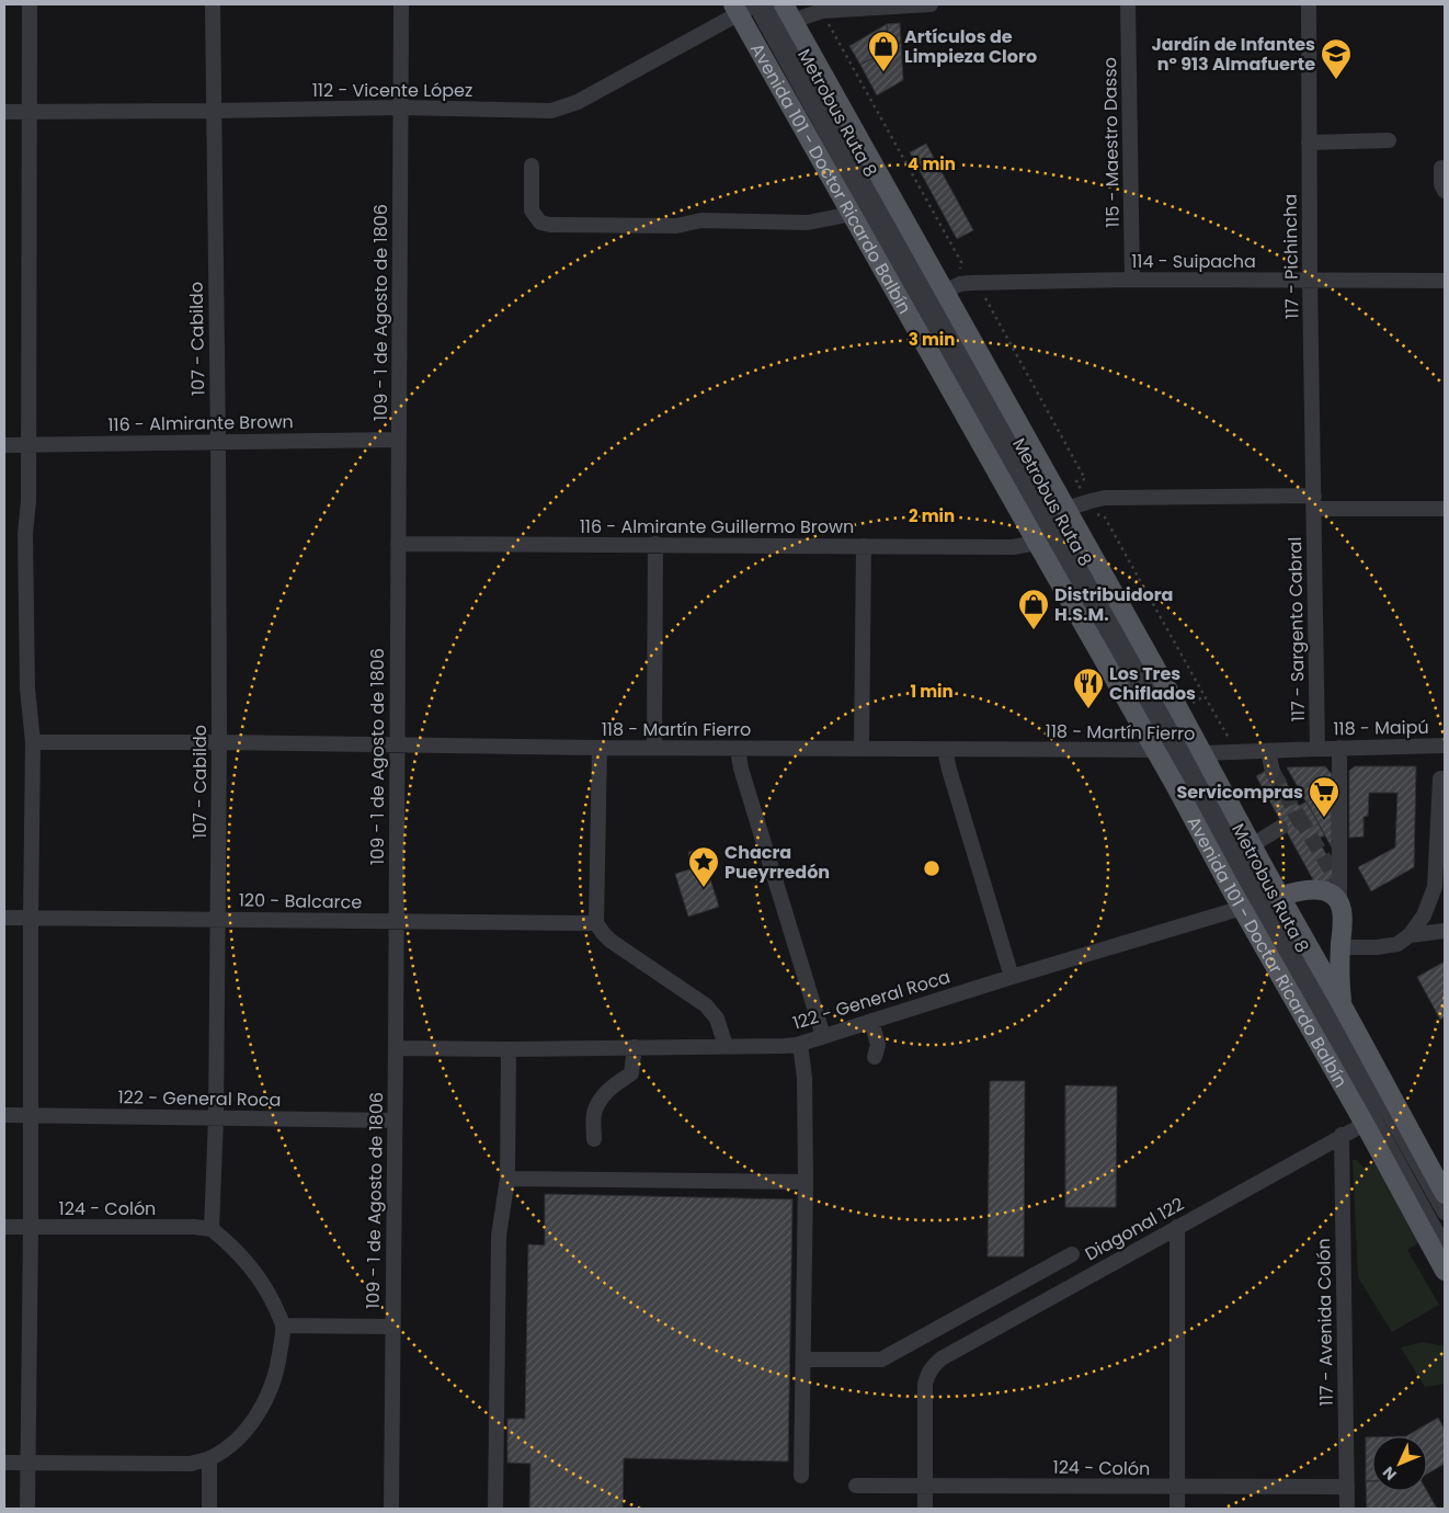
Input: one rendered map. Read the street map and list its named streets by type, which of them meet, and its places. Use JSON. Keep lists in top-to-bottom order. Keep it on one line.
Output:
{"streets":{"main road":["Avenida 101 - Doctor Ricardo Balbín"],"street":["112 - Vicente López","Metrobus Ruta 8","115 - Maestro Dasso","117 - Pichincha","114 - Suipacha","109 - 1 de Agosto de 1806","107 - Cabildo","116 - Almirante Brown","116 - Almirante Guillermo Brown","117 - Sargento Cabral","118 - Maipú","118 - Martín Fierro","120 - Balcarce","122 - General Roca","124 - Colón","Diagonal 122","117 - Avenida Colón"]},"crossings":[["112 - Vicente López","Metrobus Ruta 8"],["112 - Vicente López","Avenida 101 - Doctor Ricardo Balbín"],["112 - Vicente López","109 - 1 de Agosto de 1806"],["112 - Vicente López","107 - Cabildo"],["Metrobus Ruta 8","Avenida 101 - Doctor Ricardo Balbín"],["Metrobus Ruta 8","118 - Martín Fierro"],["Metrobus Ruta 8","122 - General Roca"],["115 - Maestro Dasso","114 - Suipacha"],["Avenida 101 - Doctor Ricardo Balbín","114 - Suipacha"],["Avenida 101 - Doctor Ricardo Balbín","116 - Almirante Guillermo Brown"],["Avenida 101 - Doctor Ricardo Balbín","118 - Martín Fierro"],["Avenida 101 - Doctor Ricardo Balbín","122 - General Roca"],["Avenida 101 - Doctor Ricardo Balbín","Diagonal 122"],["117 - Pichincha","114 - Suipacha"],["117 - Pichincha","117 - Sargento Cabral"],["109 - 1 de Agosto de 1806","116 - Almirante Brown"],["109 - 1 de Agosto de 1806","116 - Almirante Guillermo Brown"],["109 - 1 de Agosto de 1806","118 - Martín Fierro"],["109 - 1 de Agosto de 1806","120 - Balcarce"],["109 - 1 de Agosto de 1806","122 - General Roca"],["107 - Cabildo","116 - Almirante Brown"],["107 - Cabildo","118 - Martín Fierro"],["107 - Cabildo","120 - Balcarce"],["107 - Cabildo","122 - General Roca"],["107 - Cabildo","124 - Colón"],["117 - Sargento Cabral","118 - Maipú"],["117 - Sargento Cabral","118 - Martín Fierro"],["118 - Maipú","118 - Martín Fierro"],["124 - Colón","Diagonal 122"],["124 - Colón","117 - Avenida Colón"],["Diagonal 122","117 - Avenida Colón"]],"places":{"shop":["Artículos de Limpieza Cloro","Distribuidora H.S.M."],"school or university":["Jardín de Infantes nº 913 Almafuerte"],"restaurant":["Los Tres Chiflados"],"supermarket":["Servicompras"],"place":["Chacra Pueyrredón"]},"north":"bottom left","rings":["4 min","3 min","2 min","1 min"]}
